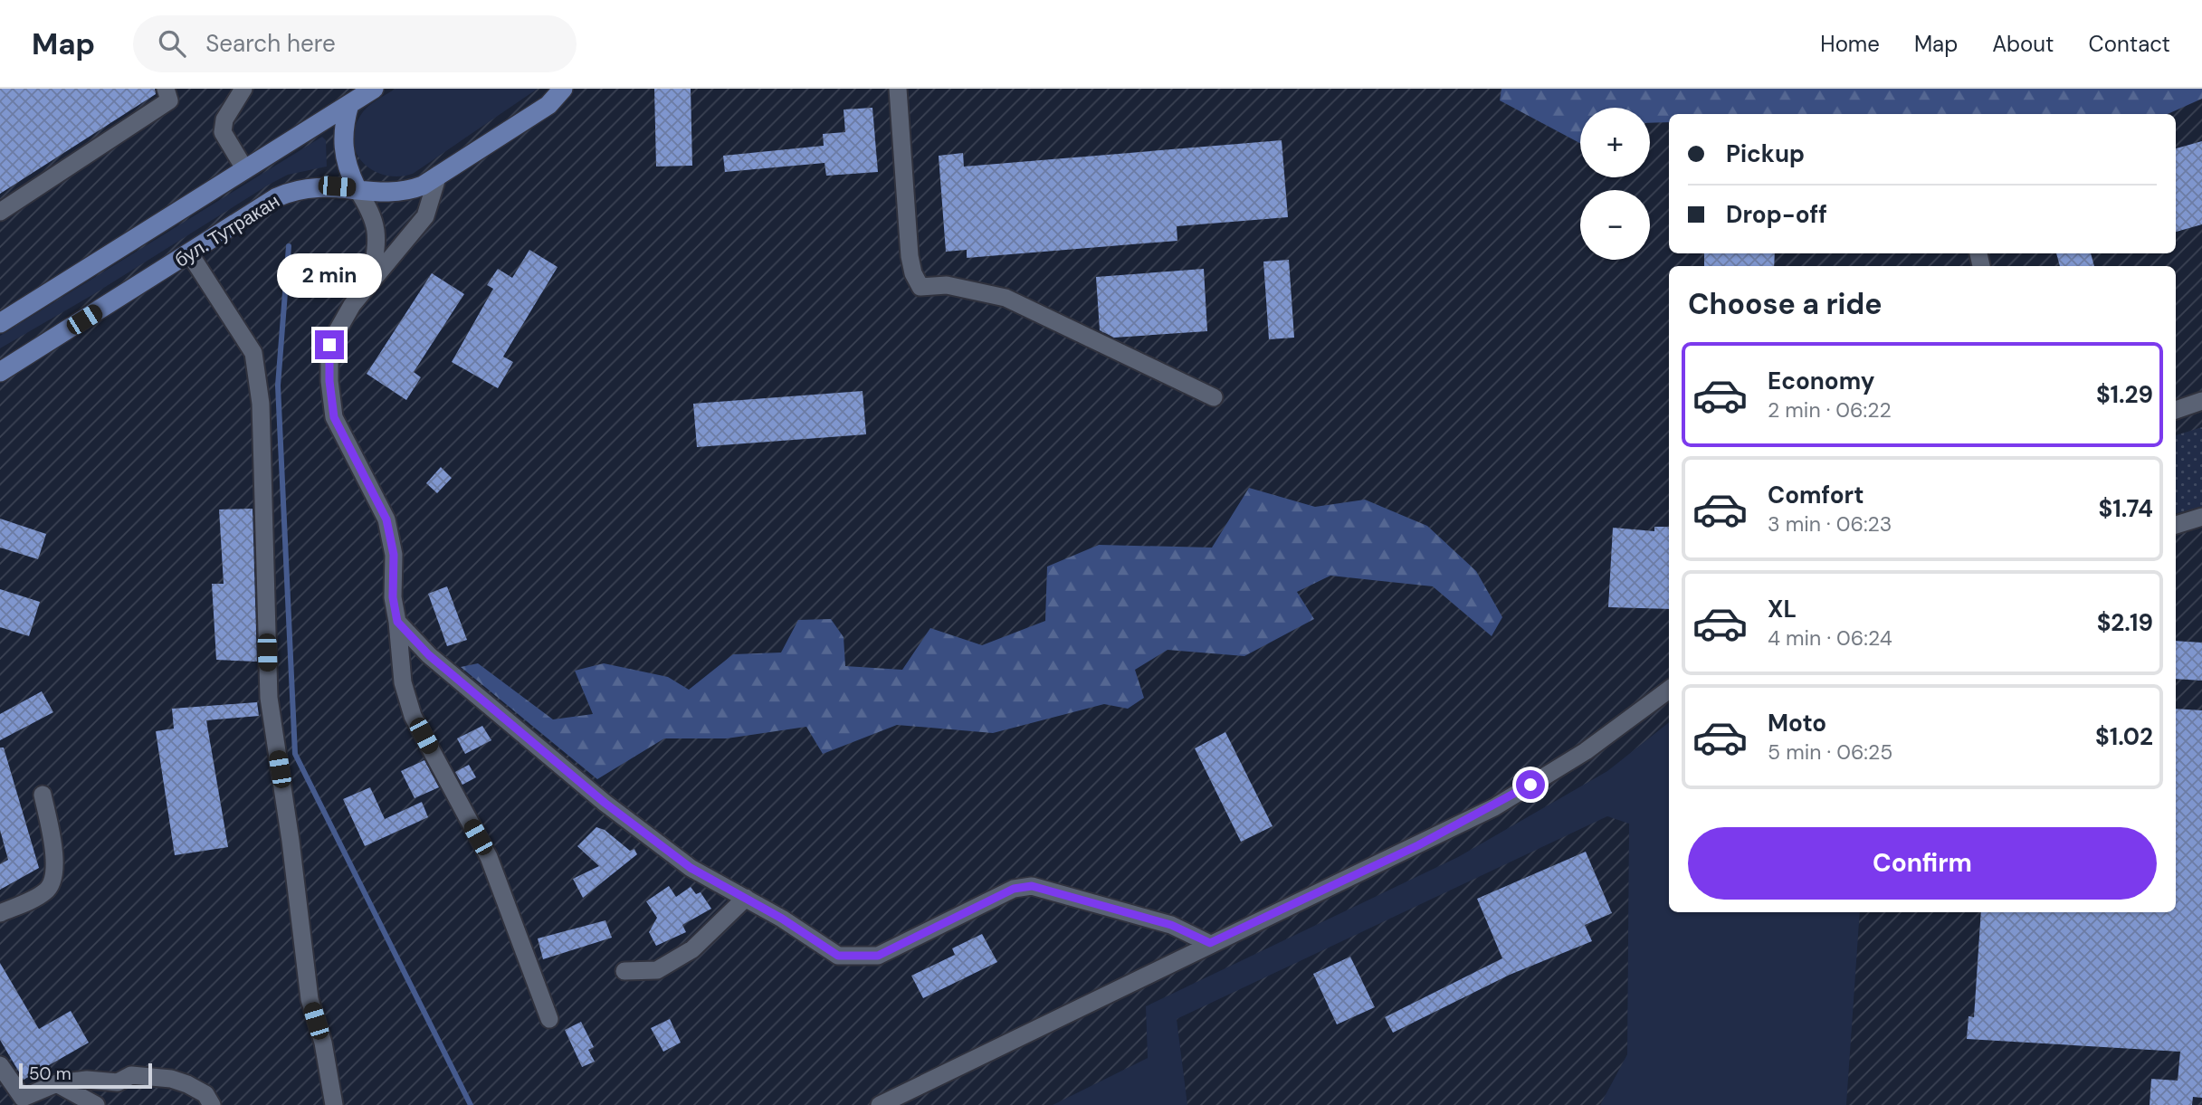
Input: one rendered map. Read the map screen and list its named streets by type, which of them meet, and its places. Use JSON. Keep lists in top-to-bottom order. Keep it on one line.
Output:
{"streets":{"main road":["бул. Тутракан"]},"scale_bar":"50 m","page":{"header":"Map","search":"Search here","nav":["Home","Map","About","Contact"],"map_buttons":["+","−"],"banner":["Pickup","Drop-off"],"bubble":"2 min","heading":"Choose a ride","list":[{"name":"Economy","note":"2 min · 06:22","value":"$1.29"},{"name":"Comfort","note":"3 min · 06:23","value":"$1.74"},{"name":"XL","note":"4 min · 06:24","value":"$2.19"},{"name":"Moto","note":"5 min · 06:25","value":"$1.02"}],"buttons":"Confirm","scale":"50 m"}}
